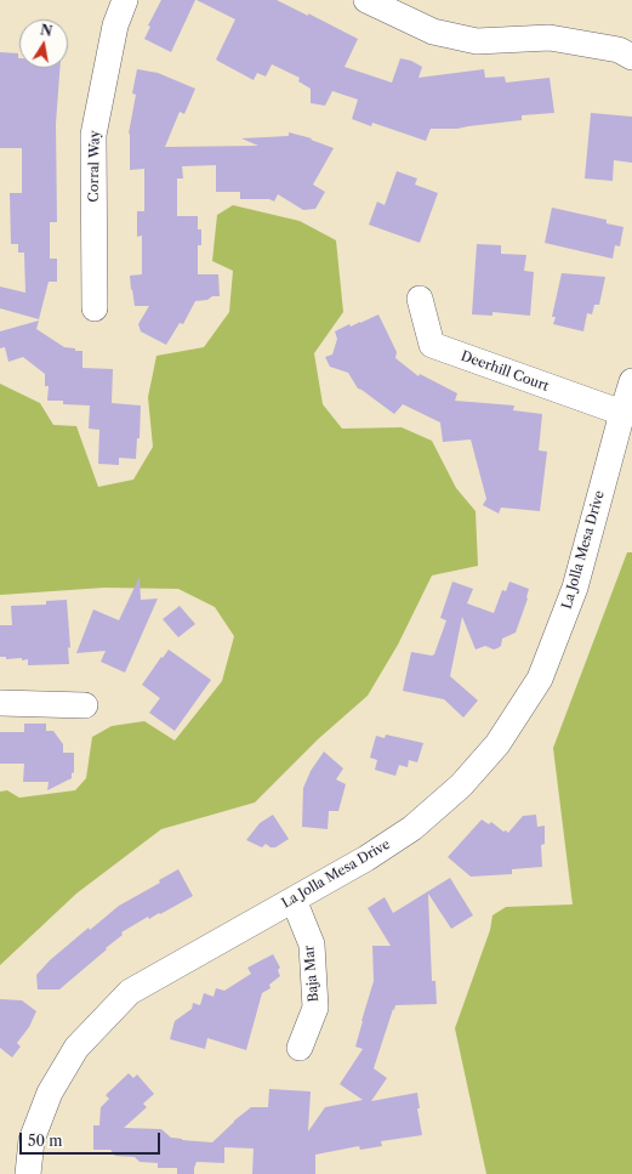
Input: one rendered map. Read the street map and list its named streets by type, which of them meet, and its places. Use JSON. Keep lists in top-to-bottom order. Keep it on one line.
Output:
{"streets":{"street":["Corral Way","Deerhill Court","La Jolla Mesa Drive","Baja Mar"]},"crossings":[["Deerhill Court","La Jolla Mesa Drive"],["La Jolla Mesa Drive","Baja Mar"]],"scale_bar":"50 m","north":"top"}
